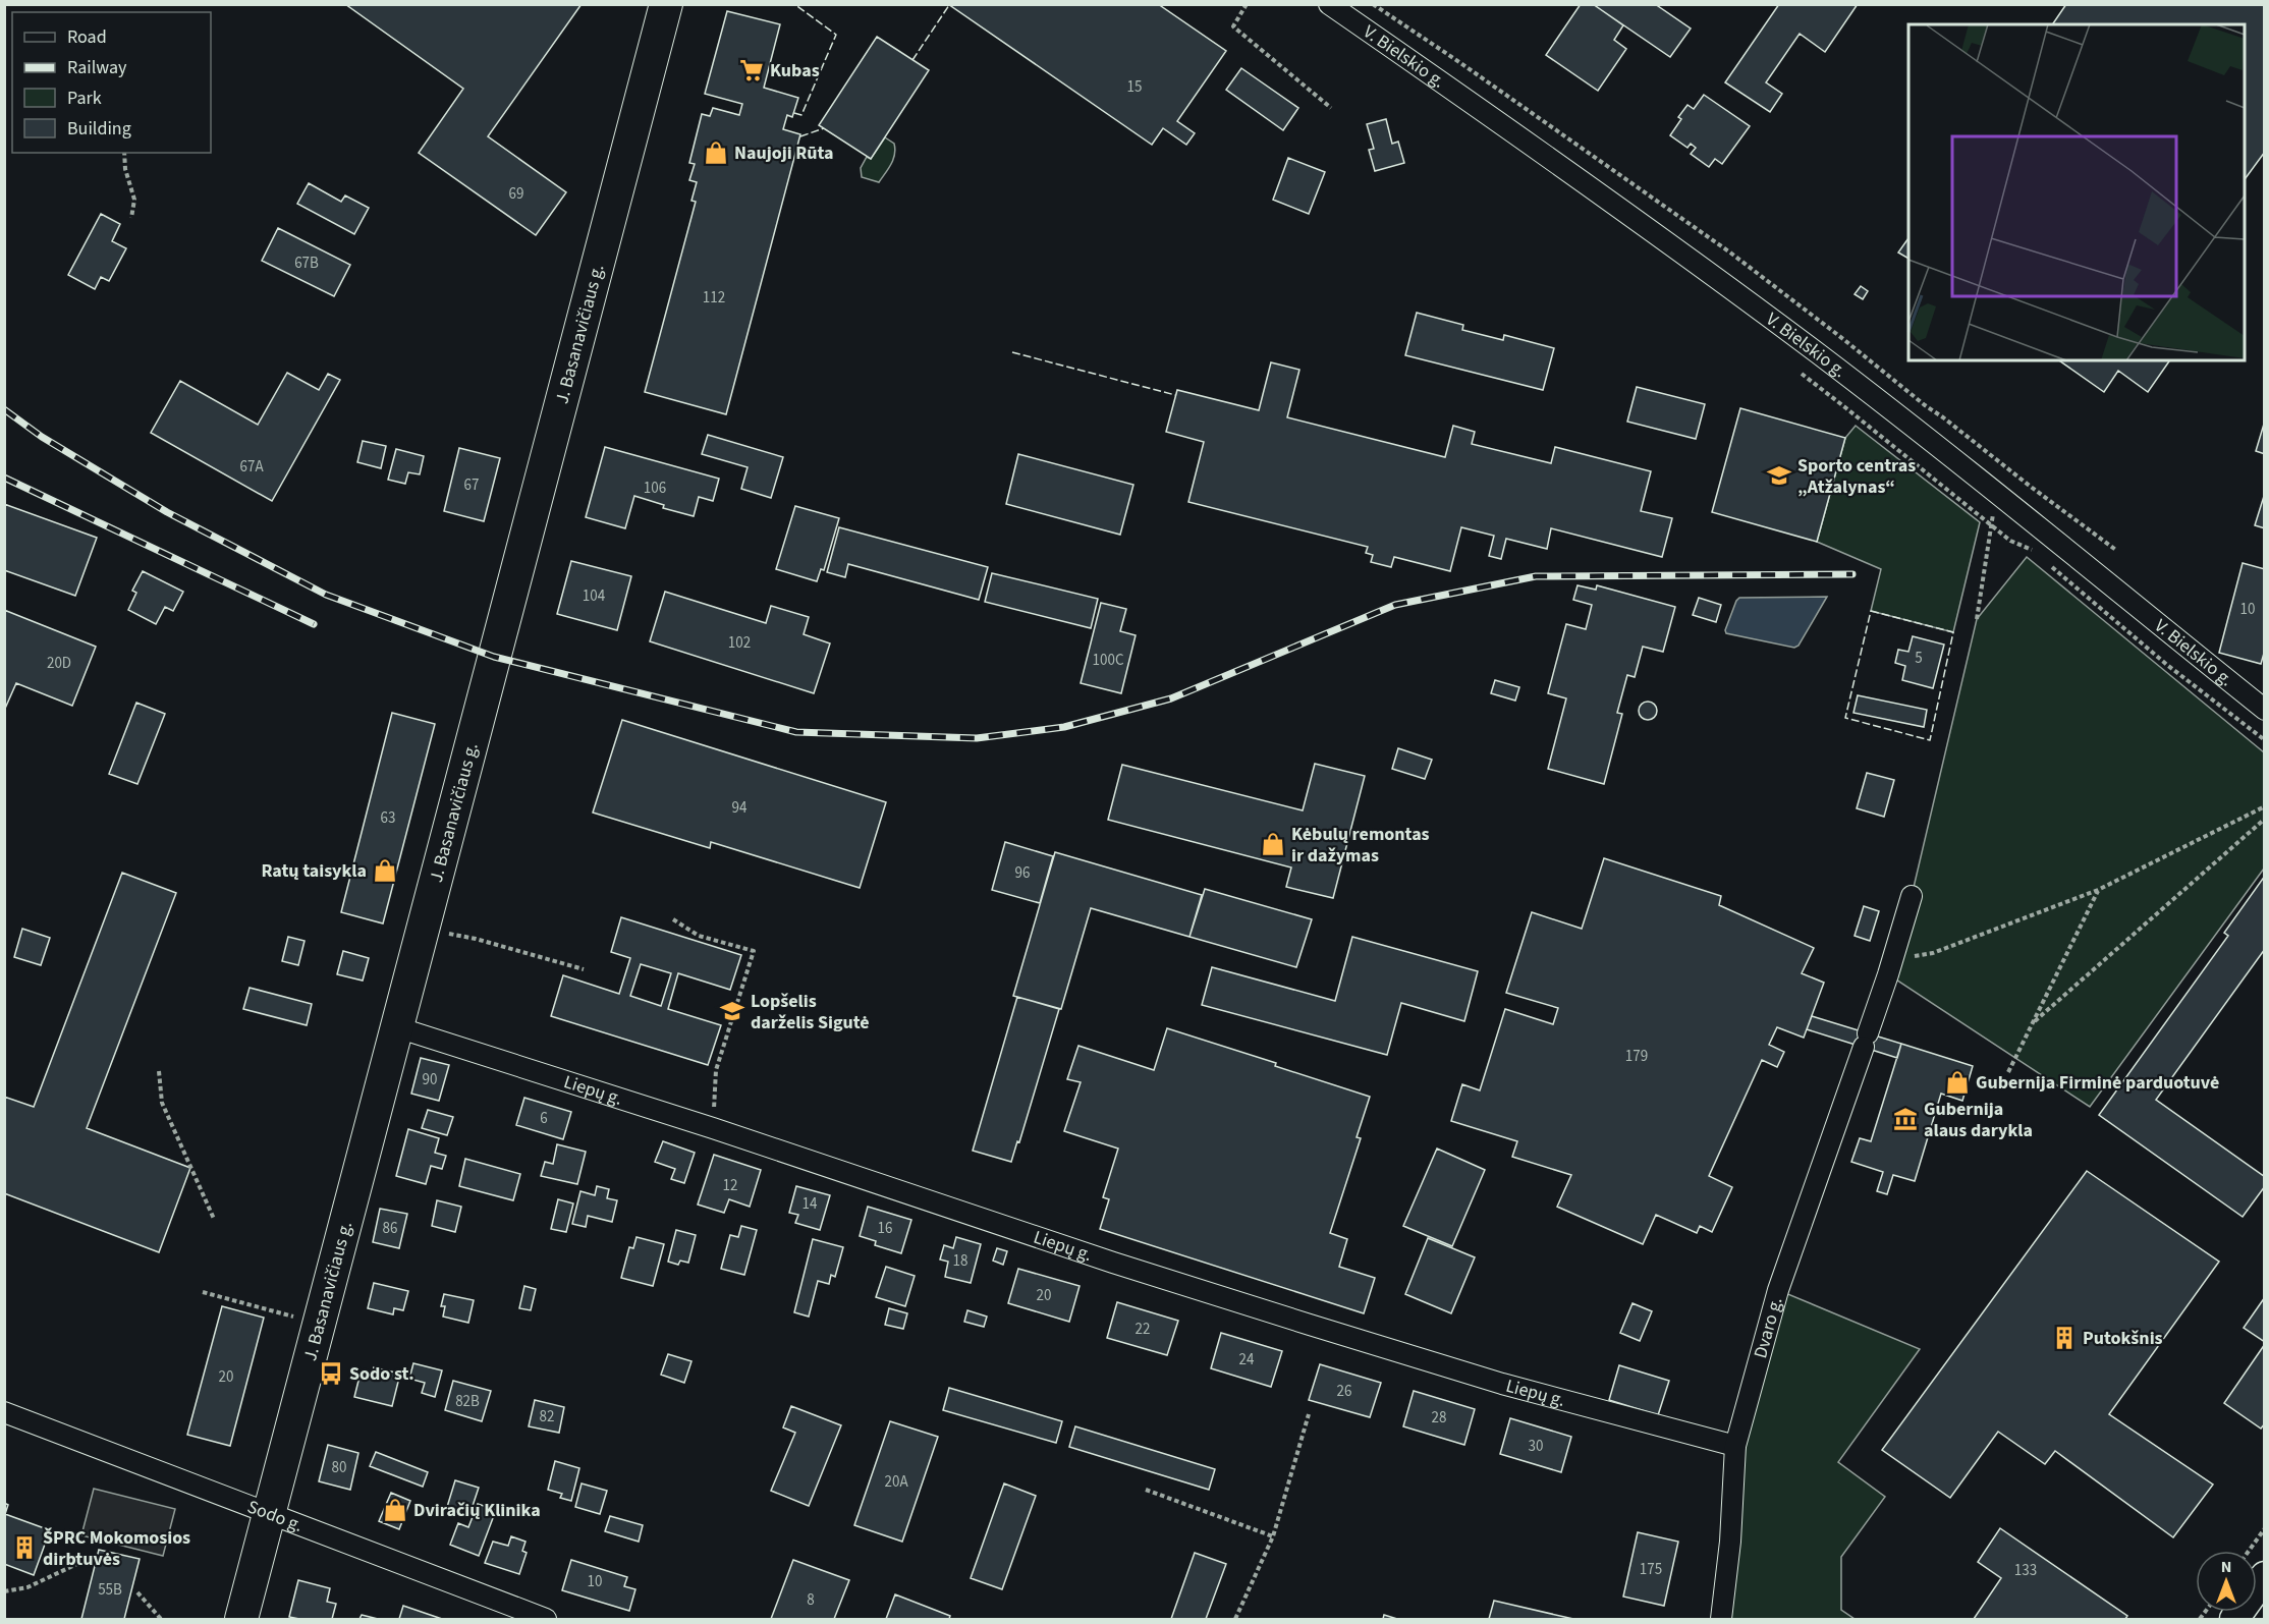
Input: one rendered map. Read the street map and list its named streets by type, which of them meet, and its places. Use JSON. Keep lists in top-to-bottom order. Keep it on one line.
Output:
{"streets":{"main road":["J. Basanavičiaus g."],"street":["V. Bielskio g.","Liepų g.","Dvaro g.","Sodo g."]},"crossings":[["J. Basanavičiaus g.","Liepų g."],["J. Basanavičiaus g.","Sodo g."],["Liepų g.","Dvaro g."]],"places":{"supermarket":["Kubas"],"shop":["Naujoji Rūta","Kėbulų remontas ir dažymas","Ratų taisykla","Gubernija Firminė parduotuvė","Dviračių Klinika"],"school or university":["Sporto centras „Atžalynas“","Lopšelis darželis Sigutė"],"museum":["Gubernija alaus darykla"],"building":["Putokšnis","ŠPRC Mokomosios dirbtuvės"],"bus stop":["Sodo st."]},"house_numbers":["15","69","67B","112","67A","67","106","104","10","102","5","100C","20D","94","63","96","179","90","6","12","14","86","16","18","20","22","24","20","26","82B","82","28","30","80","20A","175","133","10","55B","8"],"legend":["Road","Railway","Park","Building"],"north":"top"}
